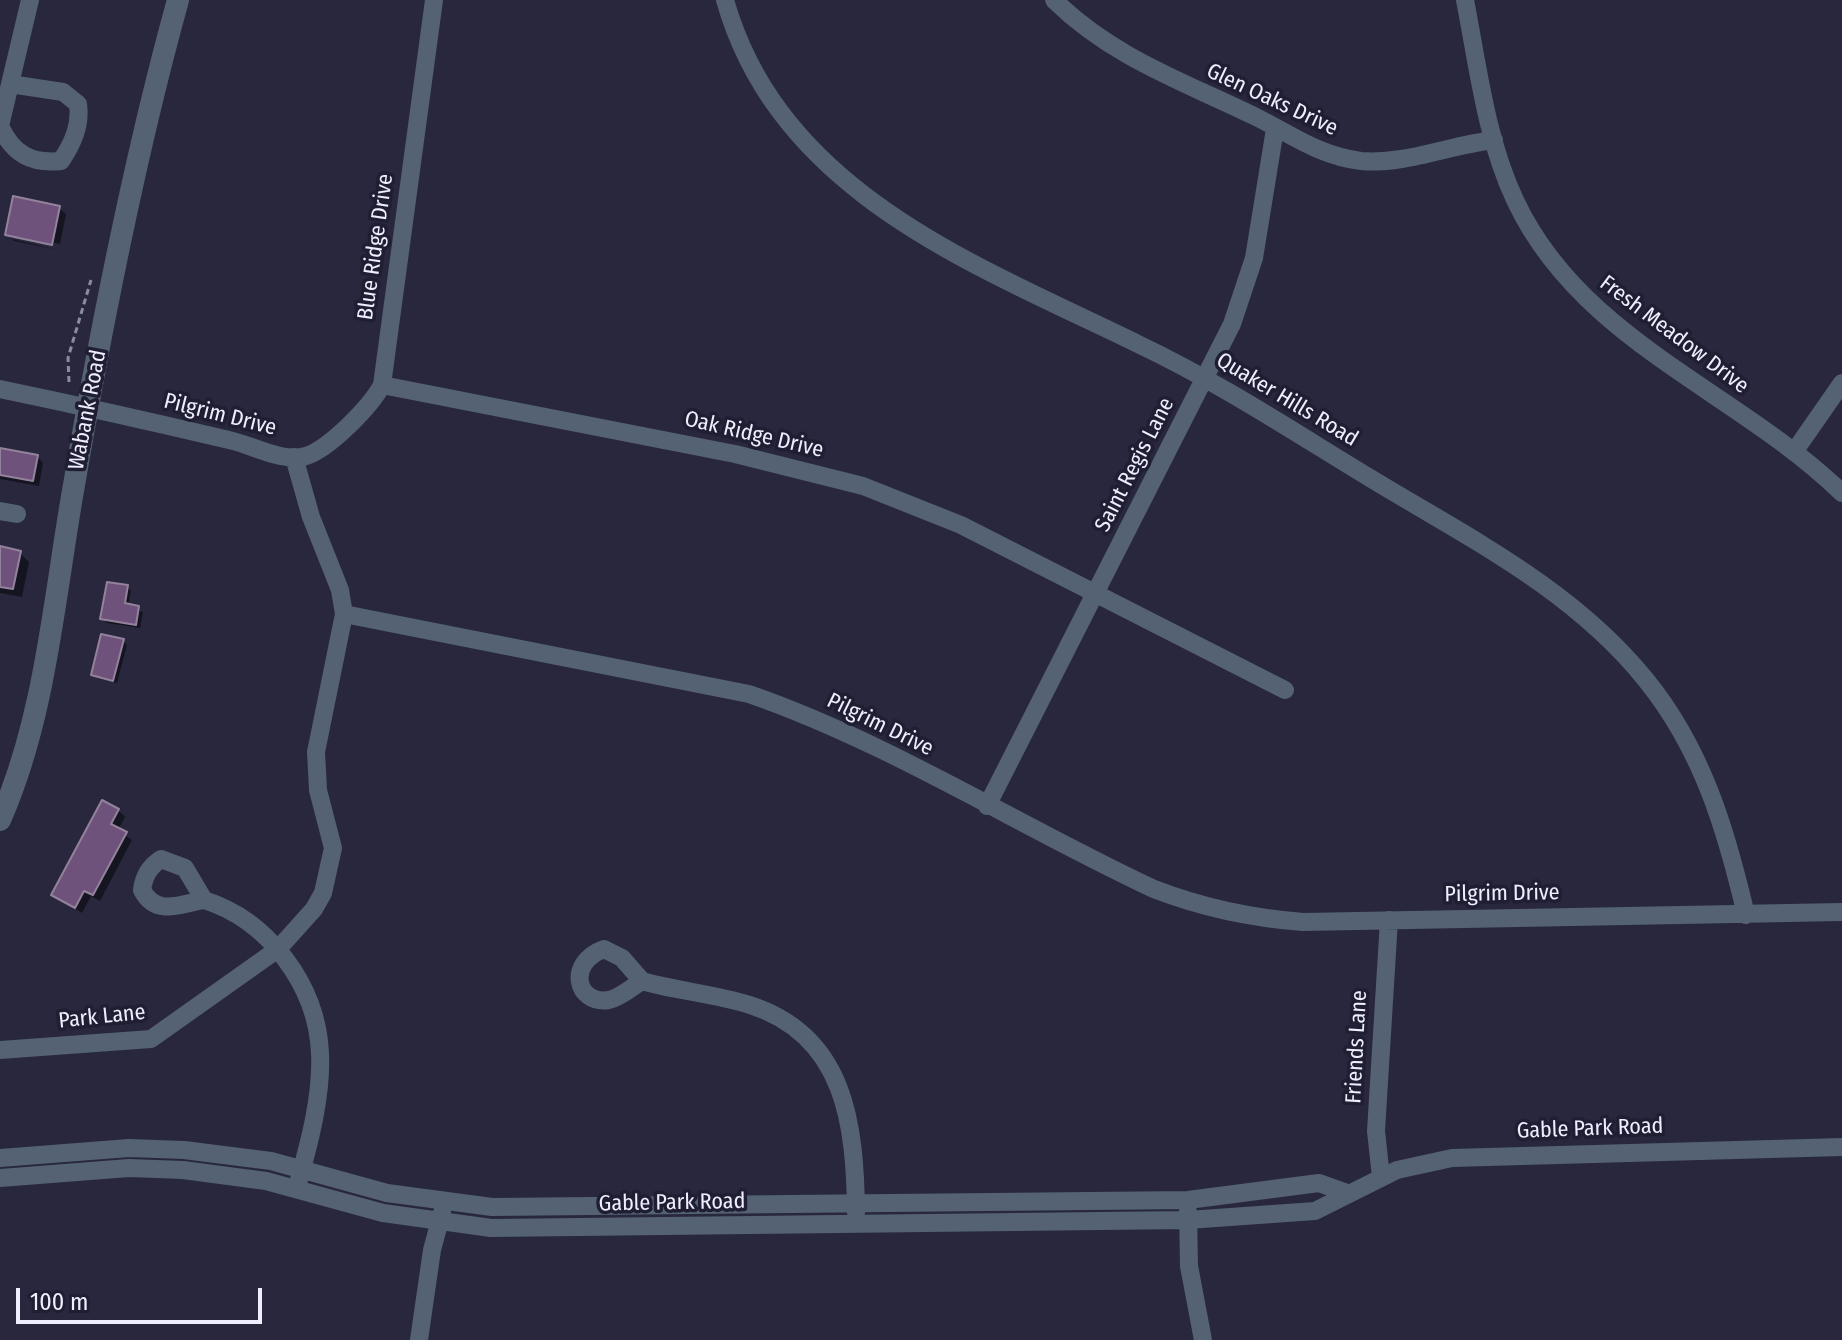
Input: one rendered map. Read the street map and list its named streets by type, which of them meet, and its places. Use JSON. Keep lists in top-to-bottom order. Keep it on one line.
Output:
{"streets":{"street":["Glen Oaks Drive","Blue Ridge Drive","Fresh Meadow Drive","Quaker Hills Road","Wabank Road","Pilgrim Drive","Oak Ridge Drive","Saint Regis Lane","Park Lane","Friends Lane","Gable Park Road"]},"crossings":[["Glen Oaks Drive","Fresh Meadow Drive"],["Glen Oaks Drive","Saint Regis Lane"],["Blue Ridge Drive","Oak Ridge Drive"],["Quaker Hills Road","Pilgrim Drive"],["Quaker Hills Road","Saint Regis Lane"],["Wabank Road","Pilgrim Drive"],["Pilgrim Drive","Saint Regis Lane"],["Pilgrim Drive","Park Lane"],["Pilgrim Drive","Friends Lane"],["Oak Ridge Drive","Saint Regis Lane"],["Friends Lane","Gable Park Road"]],"scale_bar":"100 m"}
